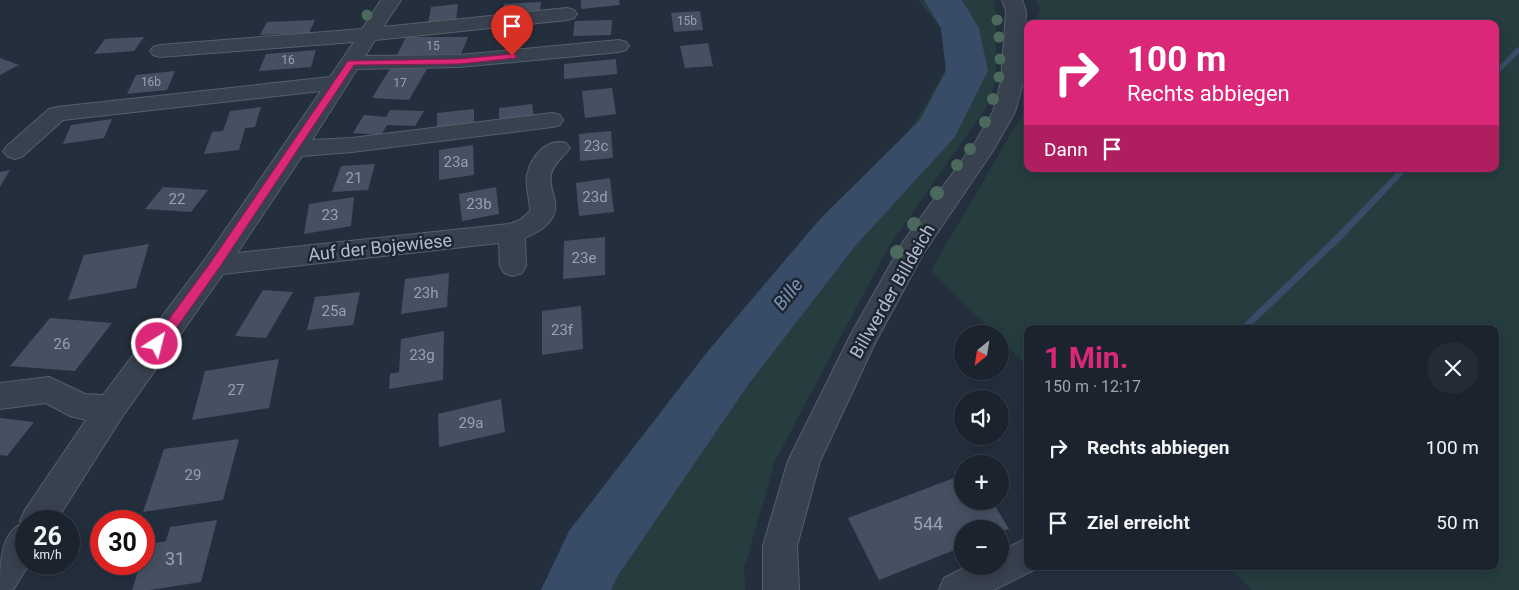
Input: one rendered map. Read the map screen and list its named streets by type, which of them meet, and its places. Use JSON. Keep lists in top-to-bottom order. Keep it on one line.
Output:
{"streets":{"street":["Auf der Bojewiese","Billwerder Billdeich"]},"water":["Bille"],"house_numbers":["15b","15","16","16b","17","23c","23a","21","23d","22","23b","23","23e","23h","25a","23f","26","23g","27","29a","29","544","31"],"north":"bottom left","page":{"turn":["100 m","Rechts abbiegen"],"then":"Dann","map_buttons":["+","−"],"heading":["1 Min.","150 m · 12:17"],"list":[{"name":"Rechts abbiegen","value":"100 m"},{"name":"Ziel erreicht","value":"50 m"}],"speed":"26 km/h","limit":"30"}}
